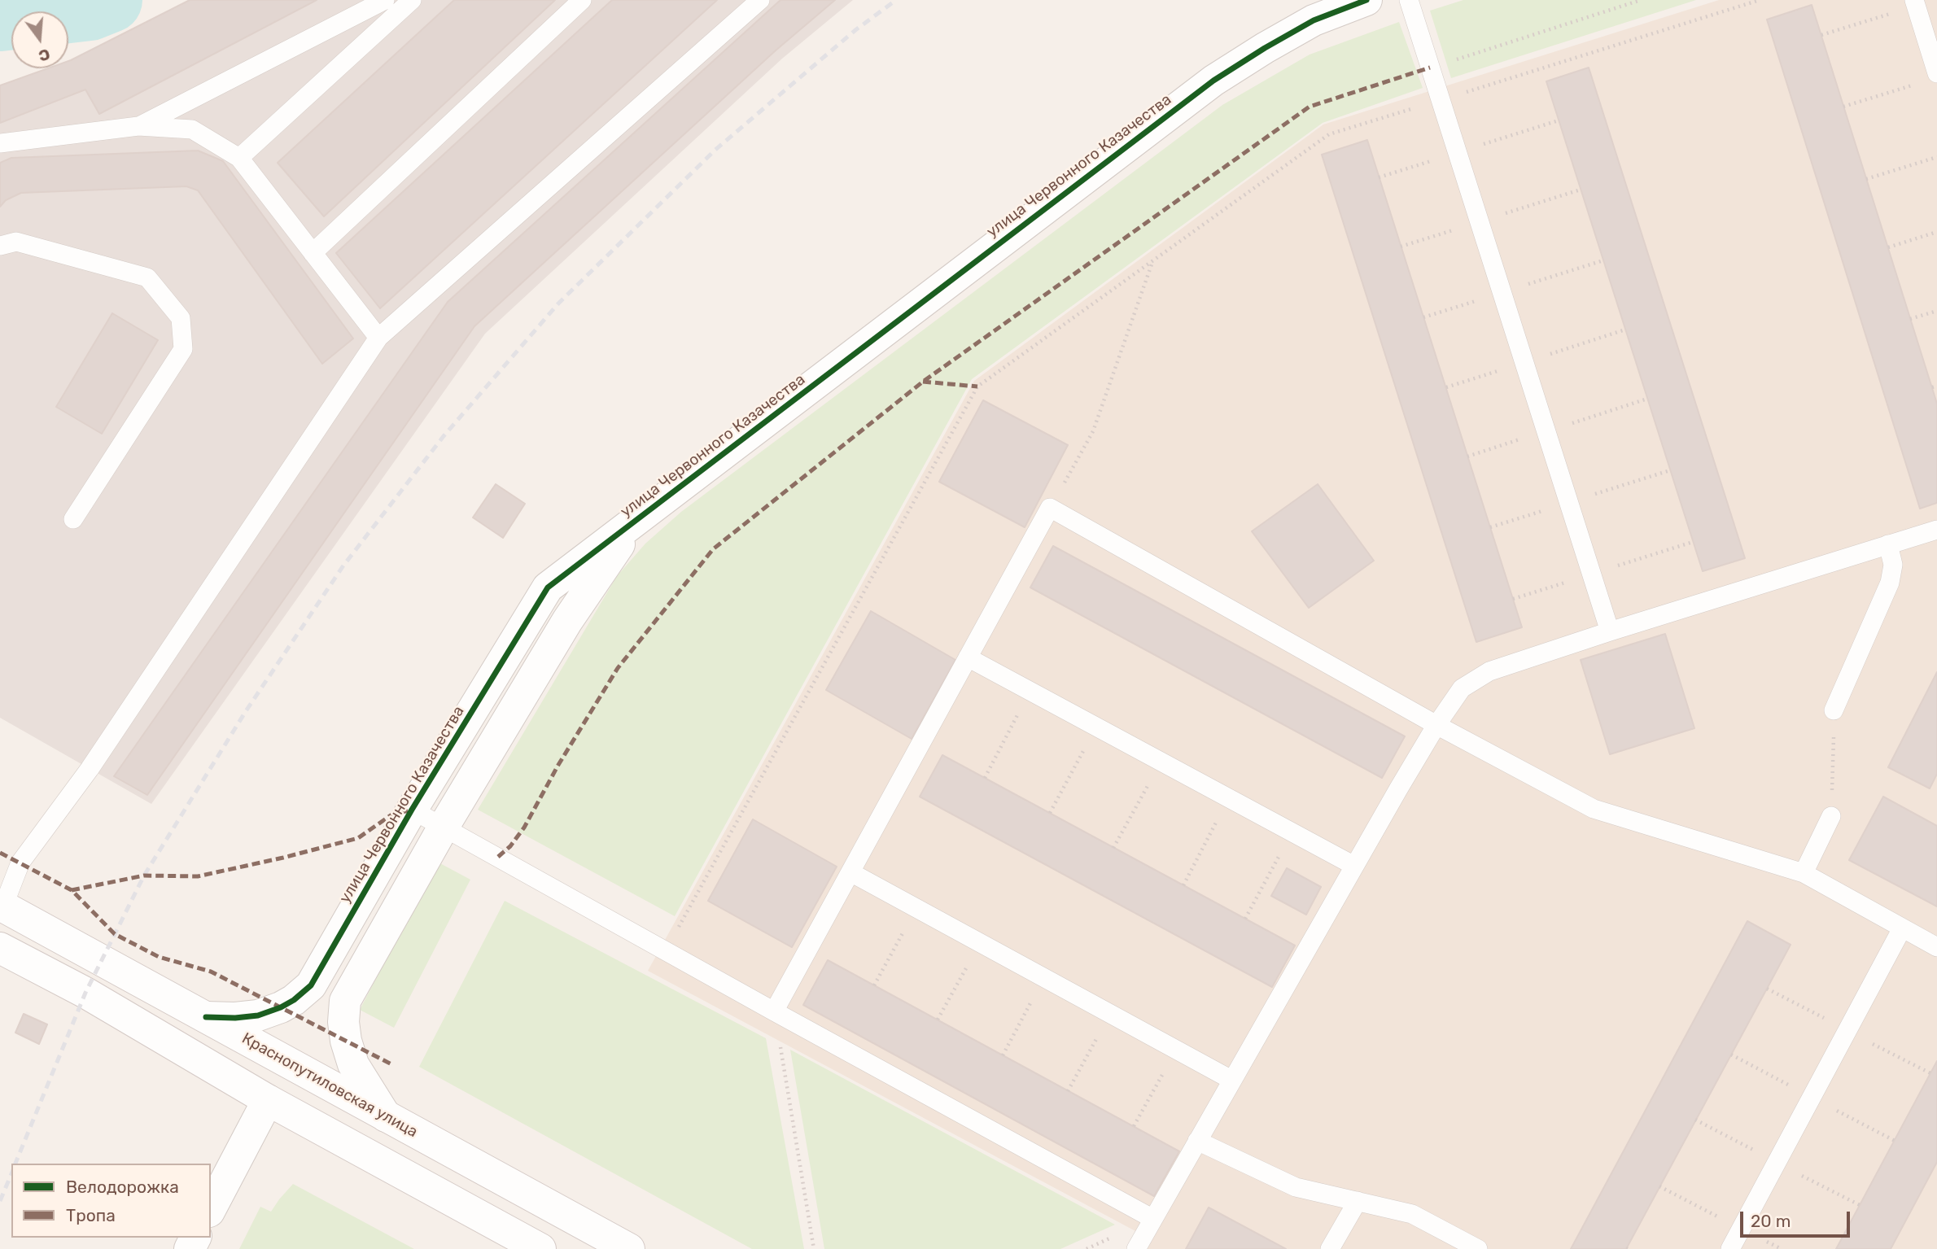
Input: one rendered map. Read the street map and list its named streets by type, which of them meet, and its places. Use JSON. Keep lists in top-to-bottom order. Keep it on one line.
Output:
{"streets":{"street":["улица Червонного Казачества","Краснопутиловская улица"]},"crossings":[["улица Червонного Казачества","Краснопутиловская улица"]],"legend":["Велодорожка","Тропа"],"scale_bar":"20 m","north":"bottom"}
